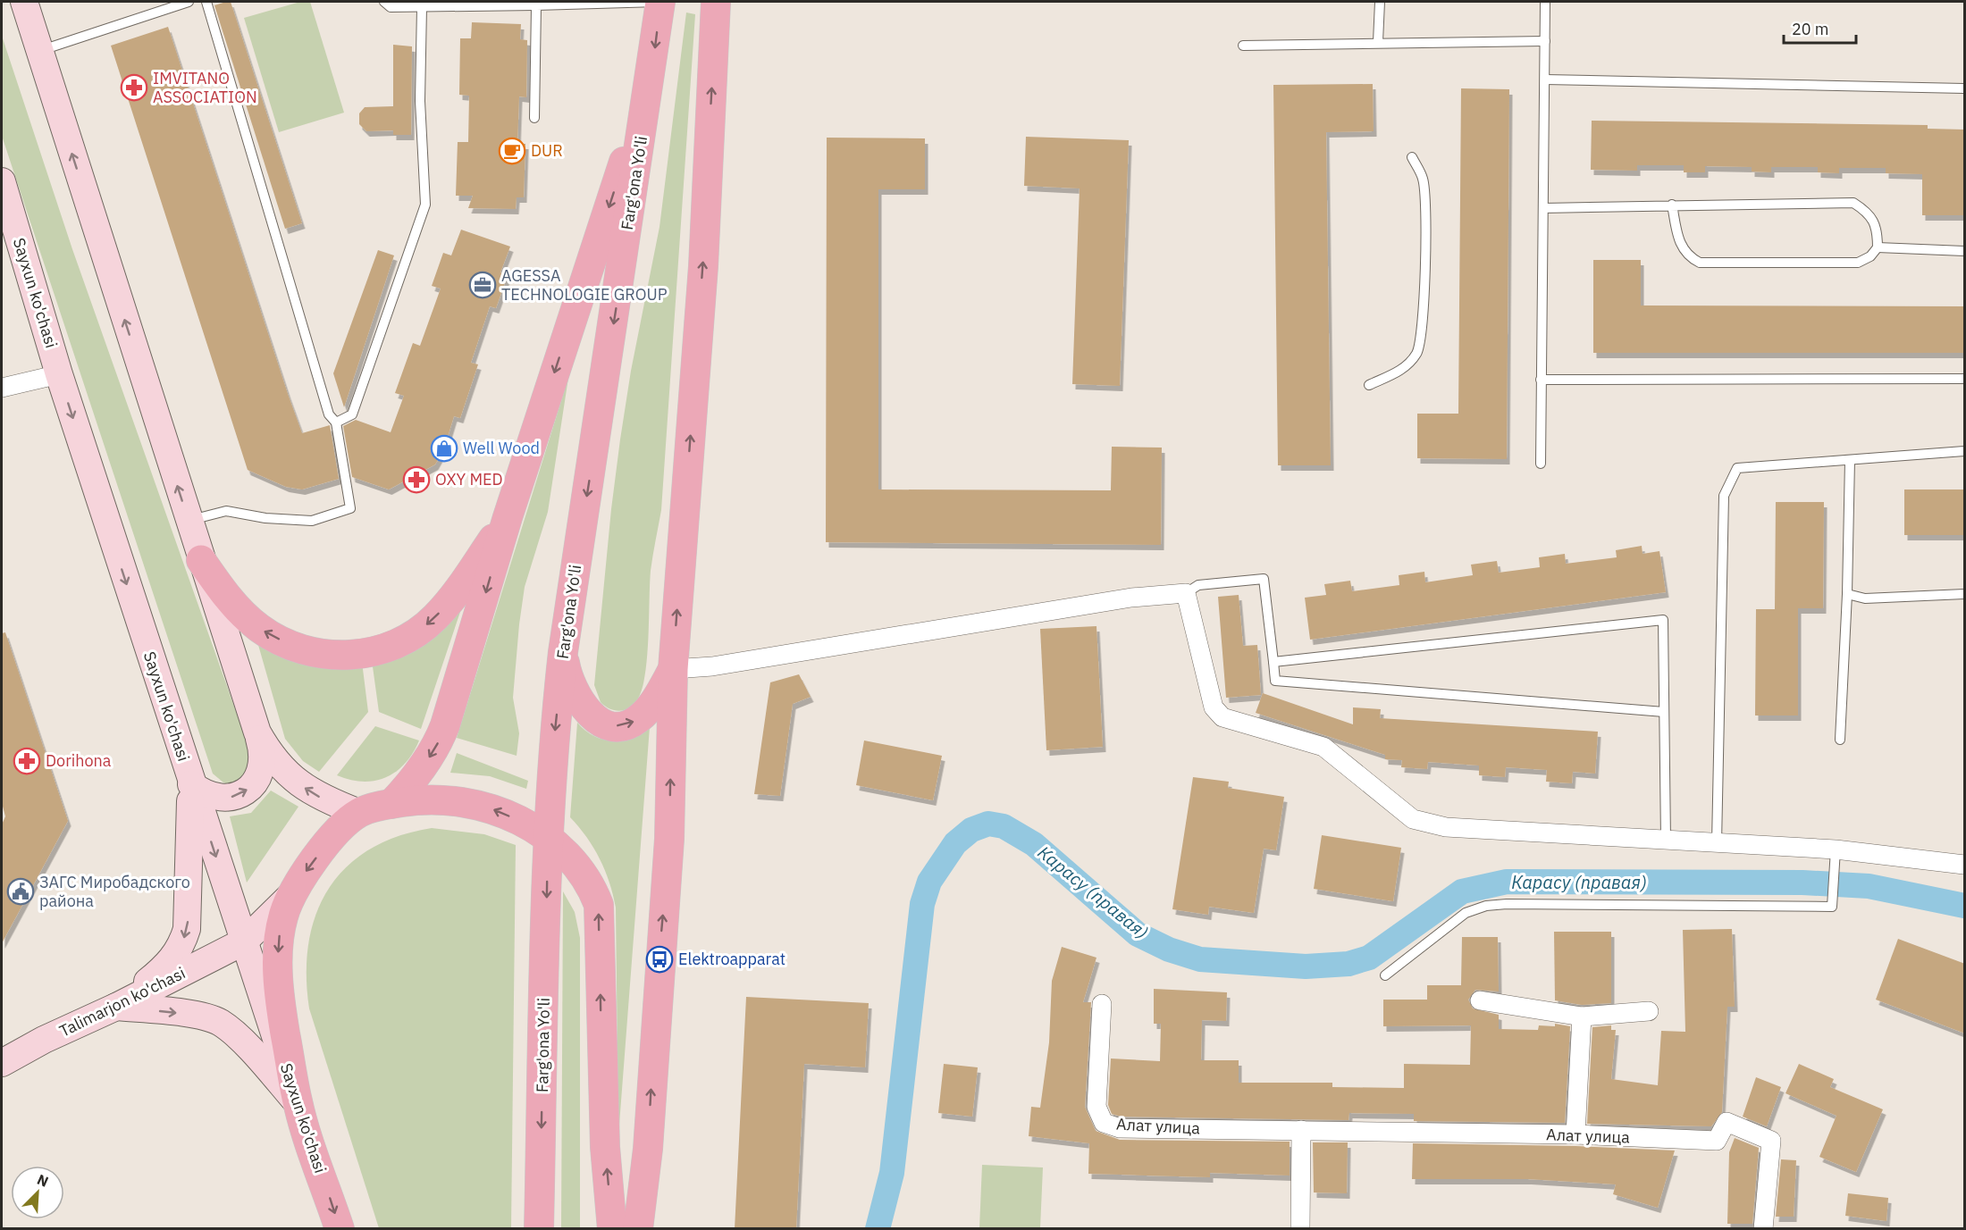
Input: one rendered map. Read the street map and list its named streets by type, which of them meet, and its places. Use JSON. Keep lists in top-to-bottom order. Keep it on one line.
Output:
{"streets":{"main road":["Farg'ona Yo'li","Sayxun ko'chasi","Talimarjon ko'chasi"],"street":["Алат улица"]},"crossings":[["Sayxun ko'chasi","Talimarjon ko'chasi"]],"water":["Карасу (правая)"],"places":{"pharmacy":["IMVITANO ASSOCIATION","OXY MED","Dorihona"],"cafe":["DUR"],"office":["AGESSA TECHNOLOGIE GROUP"],"shop":["Well Wood"],"public building":["ЗАГС Миробадского района"],"bus stop":["Elektroapparat"]},"scale_bar":"20 m","north":"top right"}
